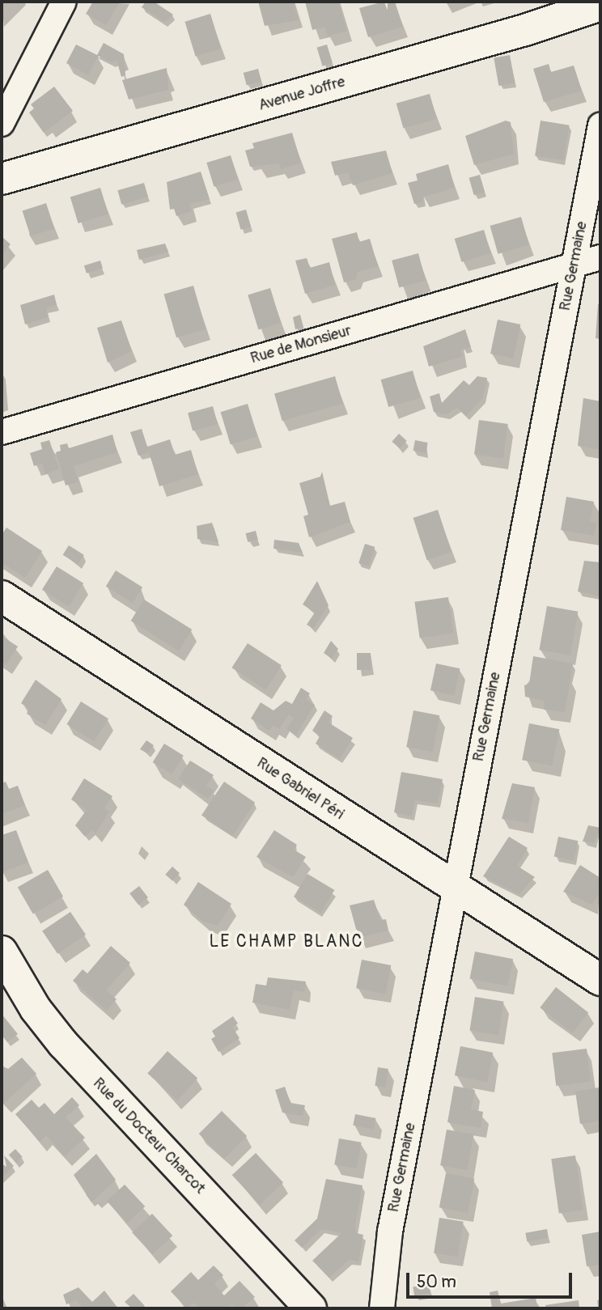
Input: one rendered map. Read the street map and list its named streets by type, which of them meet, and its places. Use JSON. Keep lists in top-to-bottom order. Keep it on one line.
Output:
{"streets":{"street":["Avenue Joffre","Rue Germaine","Rue de Monsieur","Rue Gabriel Péri","Rue du Docteur Charcot"]},"crossings":[["Rue Germaine","Rue de Monsieur"],["Rue Germaine","Rue Gabriel Péri"]],"districts":["LE CHAMP BLANC"],"scale_bar":"50 m"}
